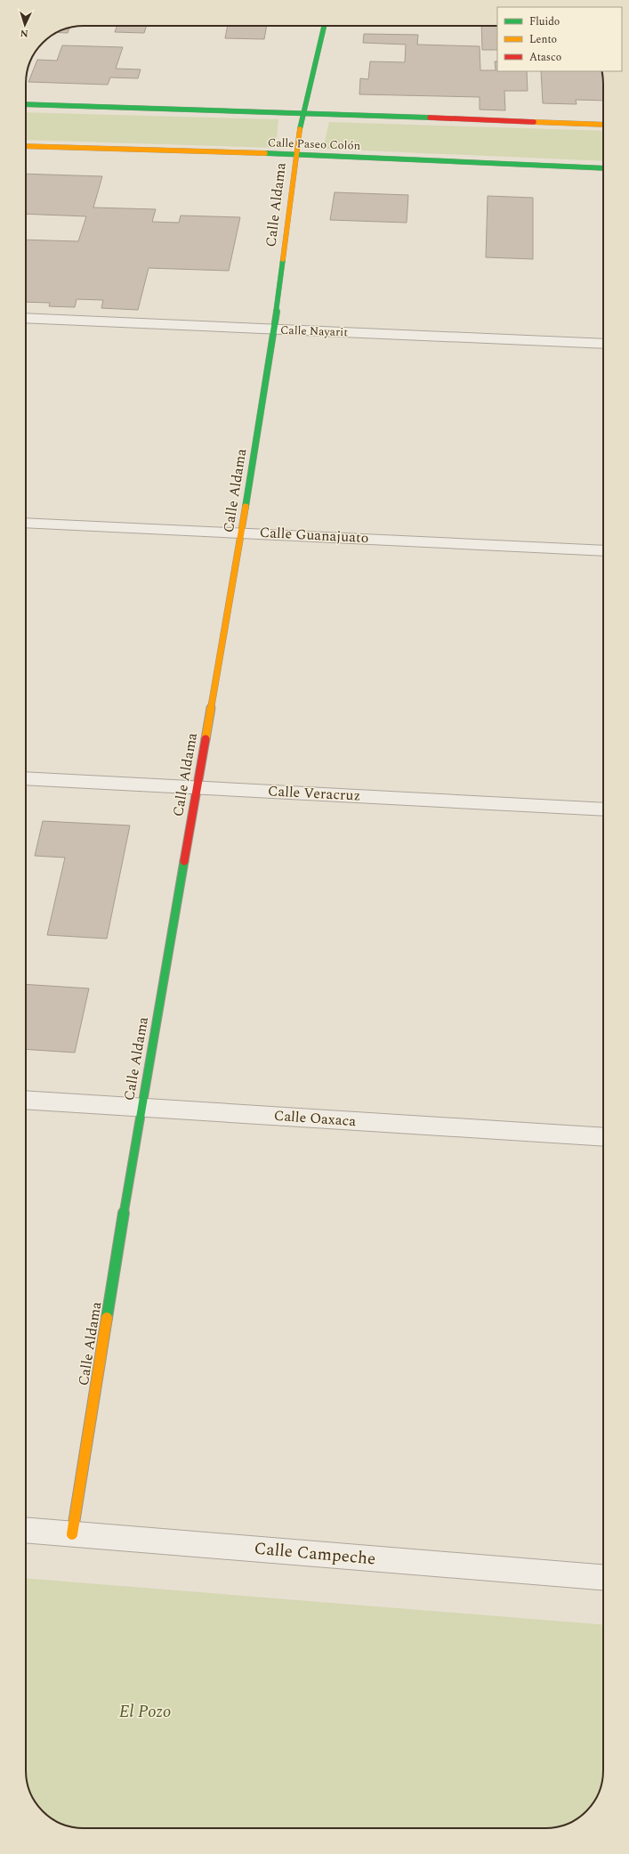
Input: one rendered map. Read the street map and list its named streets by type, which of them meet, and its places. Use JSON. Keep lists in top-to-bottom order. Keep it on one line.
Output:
{"streets":{"street":["Calle Paseo Colón","Calle Aldama","Calle Nayarit","Calle Guanajuato","Calle Veracruz","Calle Oaxaca","Calle Campeche"]},"crossings":[["Calle Paseo Colón","Calle Aldama"],["Calle Aldama","Calle Nayarit"],["Calle Aldama","Calle Guanajuato"],["Calle Aldama","Calle Veracruz"],["Calle Aldama","Calle Oaxaca"],["Calle Aldama","Calle Campeche"]],"parks":["El Pozo"],"legend":["Fluido","Lento","Atasco"],"north":"bottom"}
